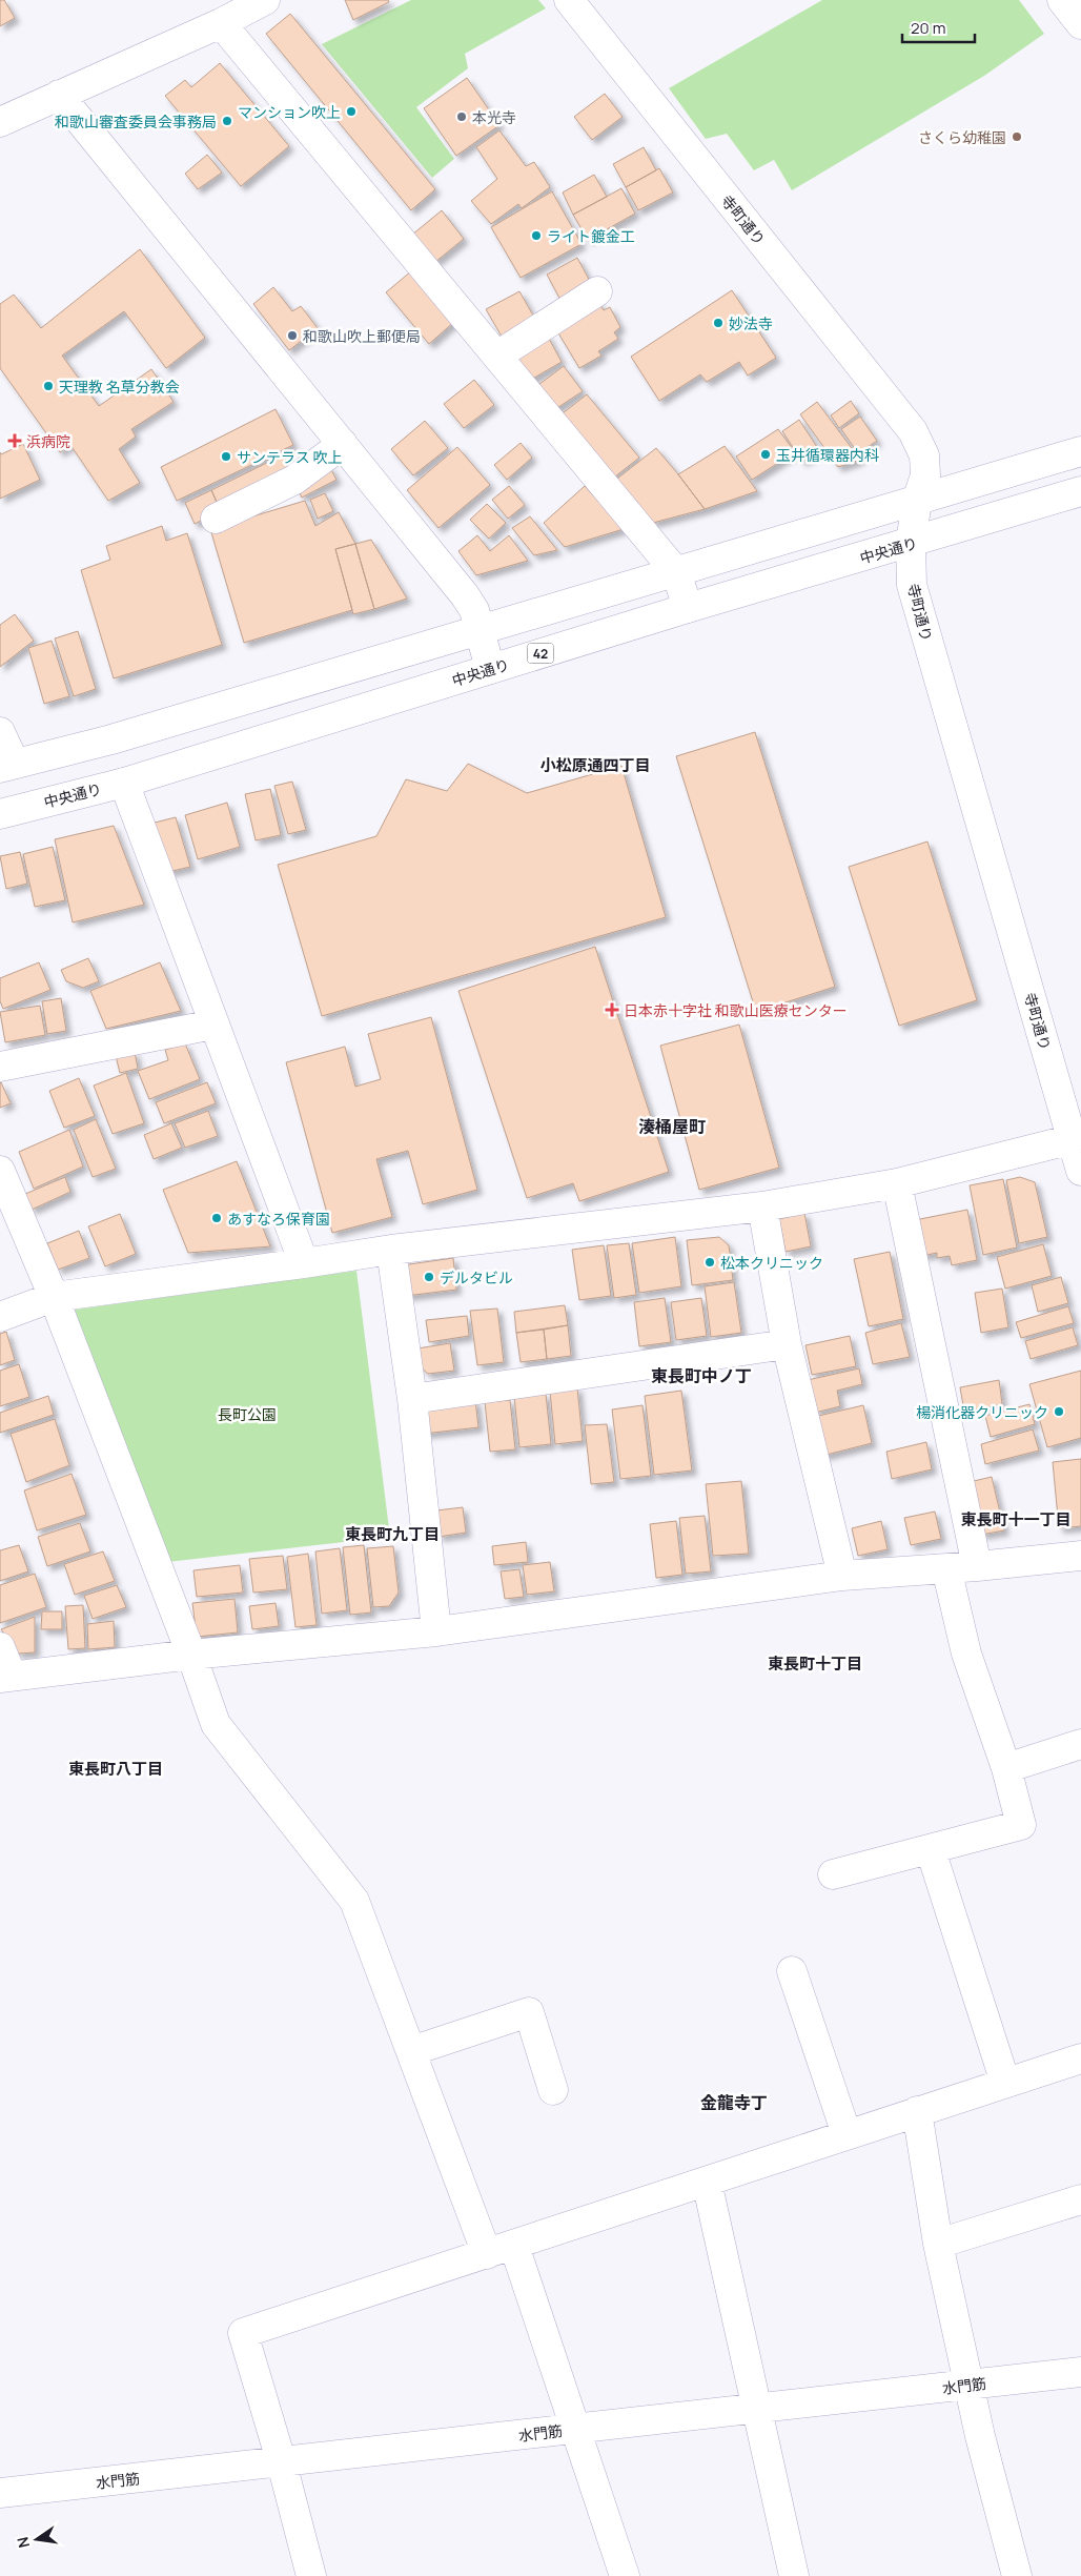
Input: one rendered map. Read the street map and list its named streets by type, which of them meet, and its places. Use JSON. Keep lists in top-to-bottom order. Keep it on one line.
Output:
{"streets":{"main road":["寺町通り","中央通り","42","水門筋"]},"crossings":[["寺町通り","中央通り"]],"districts":["小松原通四丁目","湊桶屋町","東長町中ノ丁","東長町十一丁目","東長町九丁目","東長町十丁目","東長町八丁目","金龍寺丁"],"parks":["長町公園"],"places":{"other":["マンション吹上","本光寺","和歌山審査委員会事務局","さくら幼稚園","ライト鍍金工","妙法寺","和歌山吹上郵便局","天理教 名草分教会","玉井循環器内科","サンテラス 吹上","あすなろ保育園","松本クリニック","デルタビル","楊消化器クリニック"],"health":["浜病院","日本赤十字社 和歌山医療センター"]},"scale_bar":"20 m","north":"left"}
